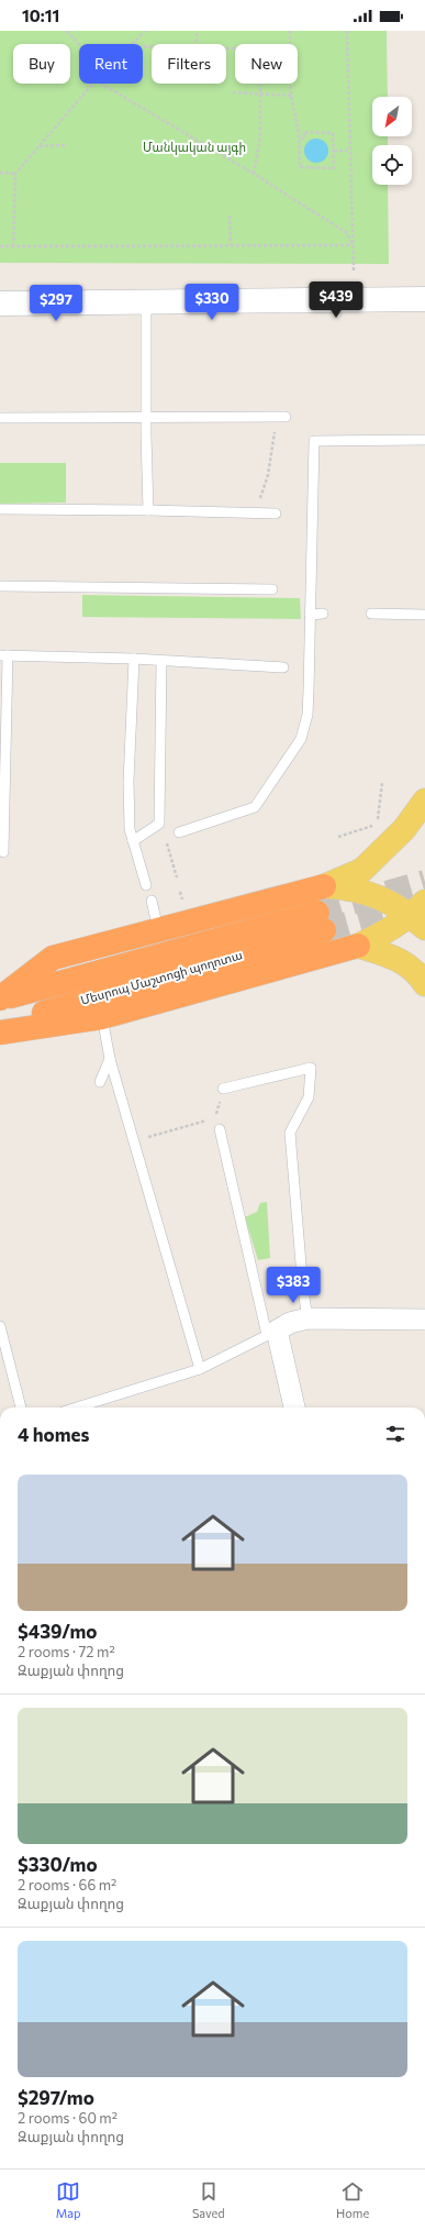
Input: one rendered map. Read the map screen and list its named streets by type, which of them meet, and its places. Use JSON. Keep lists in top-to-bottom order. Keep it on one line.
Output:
{"streets":{"highway":["Մեսրոպ Մաշտոցի պողոտա"]},"parks":["Մանկական այգի"],"north":"bottom left","page":{"status":"10:11","chip":["Buy","Rent","Filters","New"],"price":["$439","$330","$297","$383"],"heading":"4 homes","list":[{"name":"$439/mo","note":"2 rooms · 72 m² · Զաքյան փողոց"},{"name":"$330/mo","note":"2 rooms · 66 m² · Զաքյան փողոց"},{"name":"$297/mo","note":"2 rooms · 60 m² · Զաքյան փողոց"}],"tabs":["Map","Saved","Home"]}}
